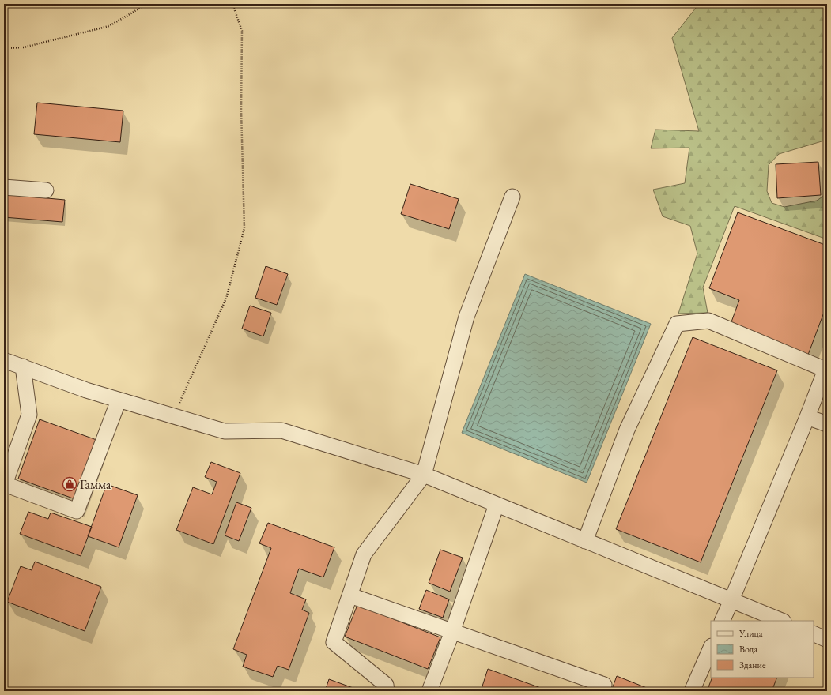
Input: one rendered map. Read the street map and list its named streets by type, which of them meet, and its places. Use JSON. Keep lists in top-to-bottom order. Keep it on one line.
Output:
{"places":{"shop":["Гамма"]},"legend":["Улица","Вода","Здание"]}
